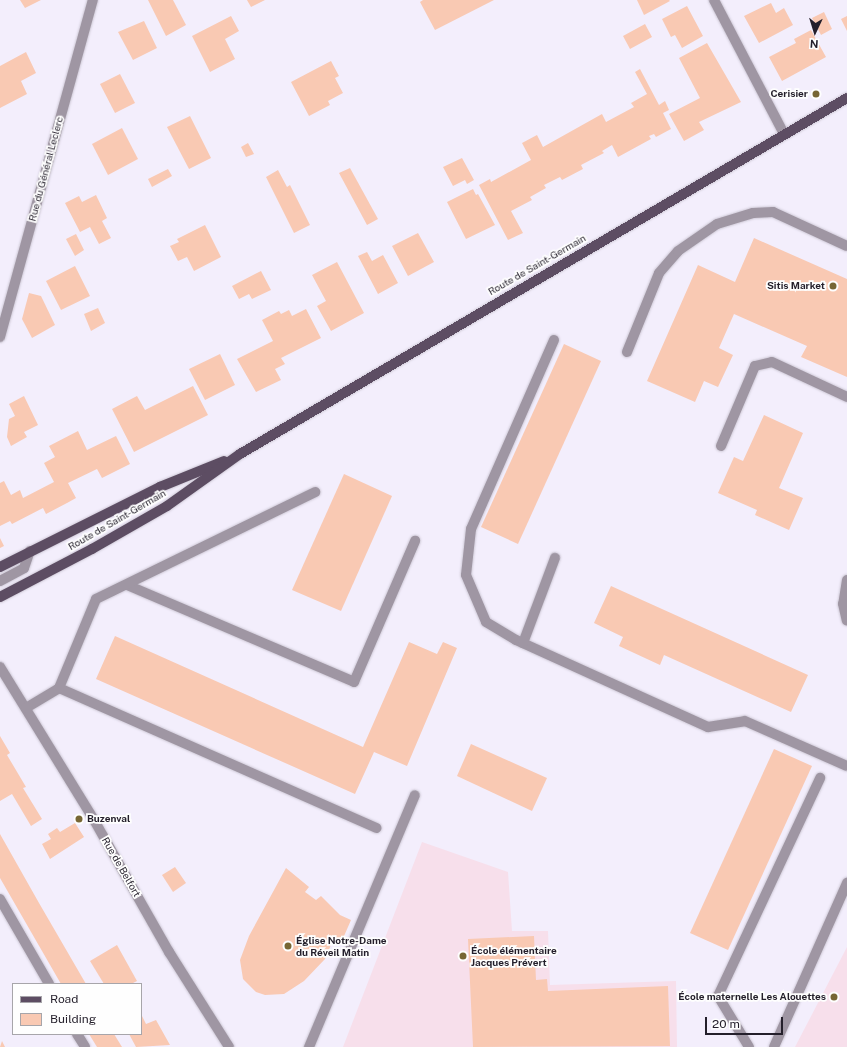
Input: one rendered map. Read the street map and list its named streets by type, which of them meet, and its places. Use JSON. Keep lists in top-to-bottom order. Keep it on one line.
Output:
{"streets":{"main road":["Route de Saint-Germain"],"street":["Rue du Général Leclerc","Rue de Belfort"]},"places":["Cerisier","Sitis Market","Buzenval","Église Notre-Dame du Réveil Matin","École élémentaire Jacques Prévert","École maternelle Les Alouettes"],"legend":["Road","Building"],"scale_bar":"20 m","north":"bottom"}
